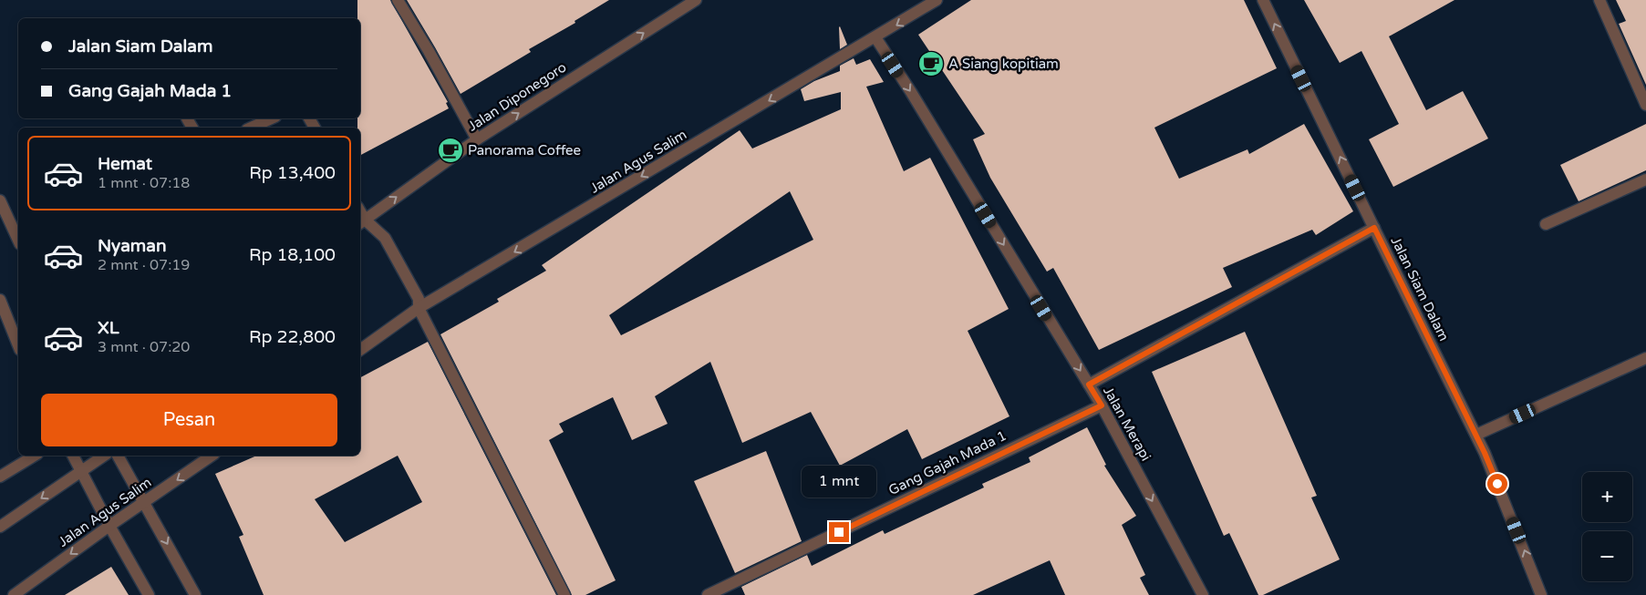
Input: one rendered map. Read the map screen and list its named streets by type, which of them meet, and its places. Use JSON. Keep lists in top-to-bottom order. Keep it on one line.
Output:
{"streets":{"street":["Jalan Diponegoro","Jalan Agus Salim","Jalan Siam Dalam","Jalan Merapi","Gang Gajah Mada 1"]},"crossings":[["Jalan Agus Salim","Jalan Merapi"],["Jalan Merapi","Gang Gajah Mada 1"]],"one_way":["Jalan Diponegoro","Jalan Agus Salim","Jalan Siam Dalam","Jalan Merapi"],"places":{"cafe":["A Siang kopitiam","Panorama Coffee"]},"page":{"banner":["Jalan Siam Dalam","Gang Gajah Mada 1"],"list":[{"name":"Hemat","note":"1 mnt · 07:18","value":"Rp 13,400"},{"name":"Nyaman","note":"2 mnt · 07:19","value":"Rp 18,100"},{"name":"XL","note":"3 mnt · 07:20","value":"Rp 22,800"}],"buttons":"Pesan","bubble":"1 mnt","map_buttons":["+","−"]}}
